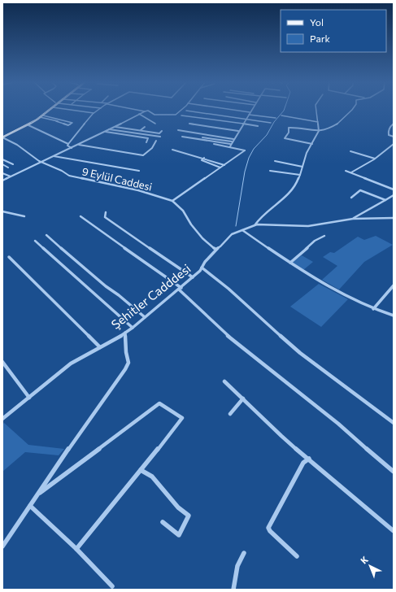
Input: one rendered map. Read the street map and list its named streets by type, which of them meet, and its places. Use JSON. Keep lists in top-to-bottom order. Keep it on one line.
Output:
{"streets":{"street":["9 Eylül Caddesi","Şehitler Cadddesi"]},"crossings":[["9 Eylül Caddesi","Şehitler Cadddesi"]],"legend":["Yol","Park"],"north":"top left"}
